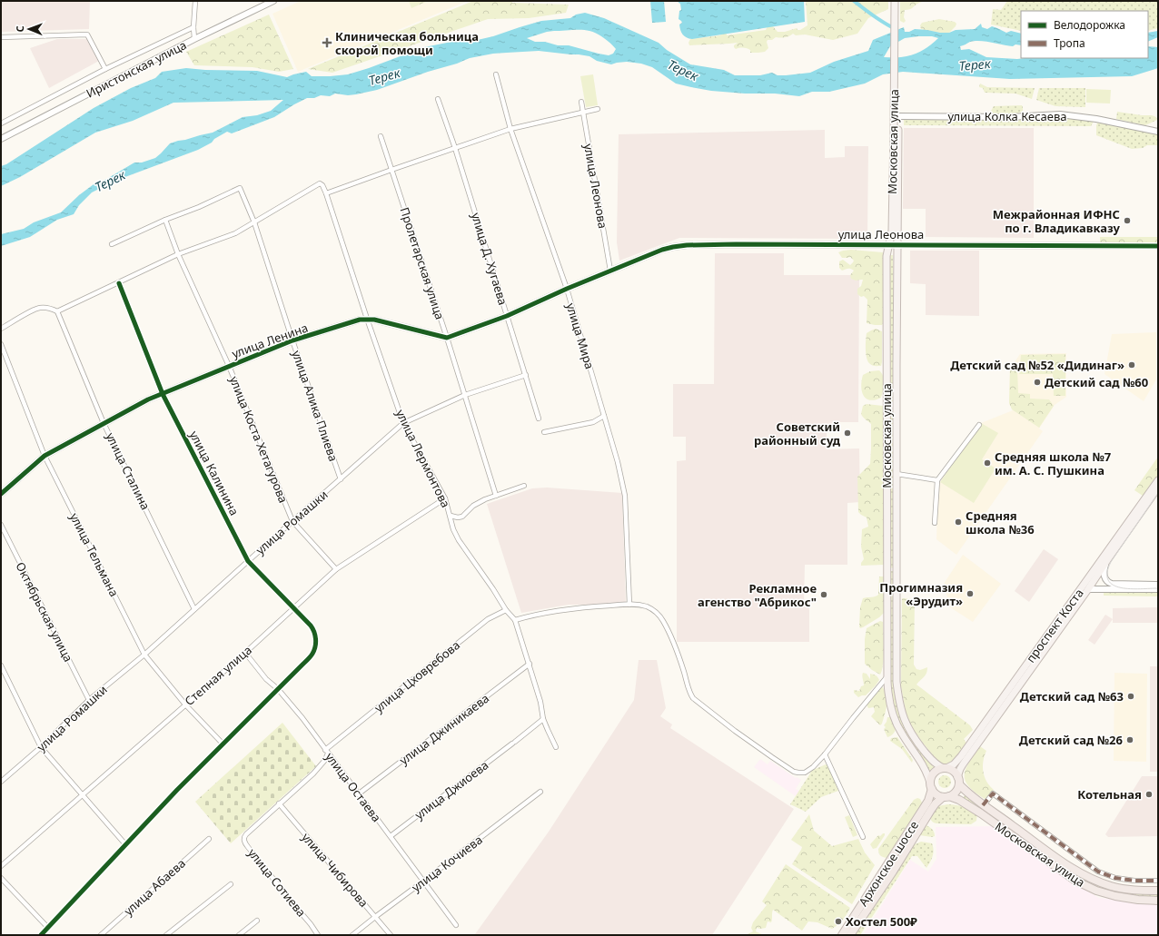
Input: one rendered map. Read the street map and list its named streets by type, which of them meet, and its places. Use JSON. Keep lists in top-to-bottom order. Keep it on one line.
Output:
{"streets":{"highway":["Московская улица","Архонское шоссе"],"main road":["проспект Коста"],"street":["Иристонская улица","улица Колка Кесаева","улица Леонова","улица Д. Хугаева","Пролетарская улица","улица Мира","улица Ленина","улица Алика Плиева","улица Коста Хетагурова","улица Лермонтова","улица Сталина","улица Калинина","улица Ромашки","улица Тельмана","Октябрьская улица","Степная улица","улица Цховребова","улица Джиникаева","улица Остаева","улица Джиоева","улица Кочиева","улица Чибирова","улица Сотиева","улица Абаева"]},"crossings":[["улица Колка Кесаева","Московская улица"],["Московская улица","улица Леонова"],["Московская улица","проспект Коста"],["Московская улица","Архонское шоссе"],["улица Д. Хугаева","улица Ромашки"],["Пролетарская улица","улица Ленина"],["Пролетарская улица","улица Ромашки"],["улица Ленина","улица Алика Плиева"],["улица Ленина","улица Коста Хетагурова"],["улица Ленина","улица Лермонтова"],["улица Ленина","улица Сталина"],["улица Ленина","улица Калинина"],["улица Ленина","улица Тельмана"],["улица Алика Плиева","улица Коста Хетагурова"],["улица Алика Плиева","улица Ромашки"],["улица Коста Хетагурова","улица Ромашки"],["улица Коста Хетагурова","Степная улица"],["улица Лермонтова","улица Ромашки"],["улица Лермонтова","Степная улица"],["улица Лермонтова","улица Цховребова"],["улица Сталина","улица Ромашки"],["улица Калинина","улица Ромашки"],["улица Калинина","Степная улица"],["улица Калинина","улица Остаева"],["улица Ромашки","улица Тельмана"],["улица Ромашки","Октябрьская улица"],["улица Тельмана","Степная улица"],["проспект Коста","Архонское шоссе"],["Степная улица","улица Остаева"],["улица Цховребова","улица Остаева"],["улица Цховребова","улица Сотиева"],["улица Джиникаева","улица Остаева"],["улица Остаева","улица Джиоева"],["улица Остаева","улица Кочиева"],["улица Остаева","улица Сотиева"],["улица Кочиева","улица Чибирова"],["улица Чибирова","улица Сотиева"]],"water":["Терек"],"places":{"health":["Клиническая больница скорой помощи"],"other":["Межрайонная ИФНС по г. Владикавказу","Детский сад №52 «Дидинаг»","Детский сад №60","Советский районный суд","Средняя школа №7 им. А. С. Пушкина","Средняя школа №36","Прогимназия «Эрудит»","Рекламное агенство \"Абрикос\"","Детский сад №63","Детский сад №26","Котельная","Хостел 500₽"]},"legend":["Велодорожка","Тропа"],"north":"left"}
